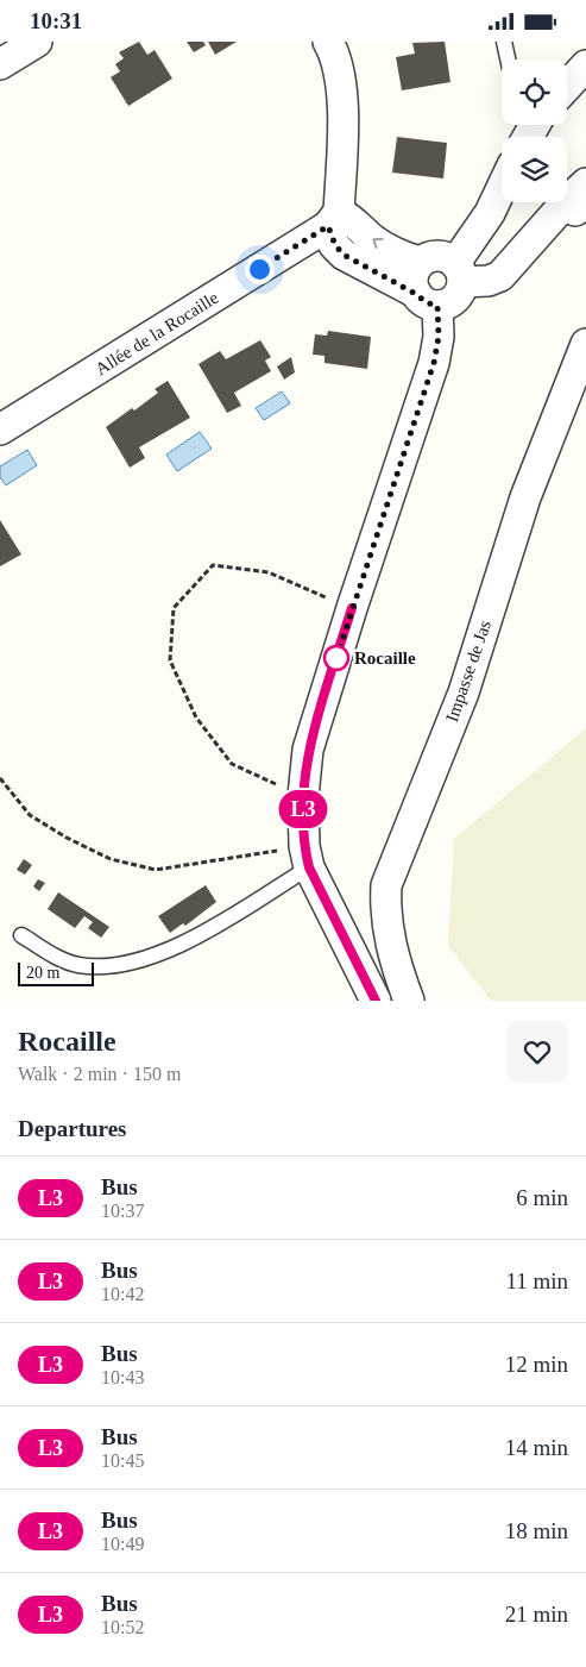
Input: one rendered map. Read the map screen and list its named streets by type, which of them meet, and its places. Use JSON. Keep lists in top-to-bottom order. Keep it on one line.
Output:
{"streets":{"street":["Allée de la Rocaille","Impasse de Jas"]},"places":["Rocaille"],"lines":["bus line L3"],"scale_bar":"20 m","page":{"status":"10:31","on_map":"L3","scale":"20 m","heading":[["Rocaille","Walk · 2 min · 150 m"],"Departures"],"list":[{"mark":"L3","name":"Bus","note":"10:37","value":"6 min"},{"mark":"L3","name":"Bus","note":"10:42","value":"11 min"},{"mark":"L3","name":"Bus","note":"10:43","value":"12 min"},{"mark":"L3","name":"Bus","note":"10:45","value":"14 min"},{"mark":"L3","name":"Bus","note":"10:49","value":"18 min"},{"mark":"L3","name":"Bus","note":"10:52","value":"21 min"}]}}
